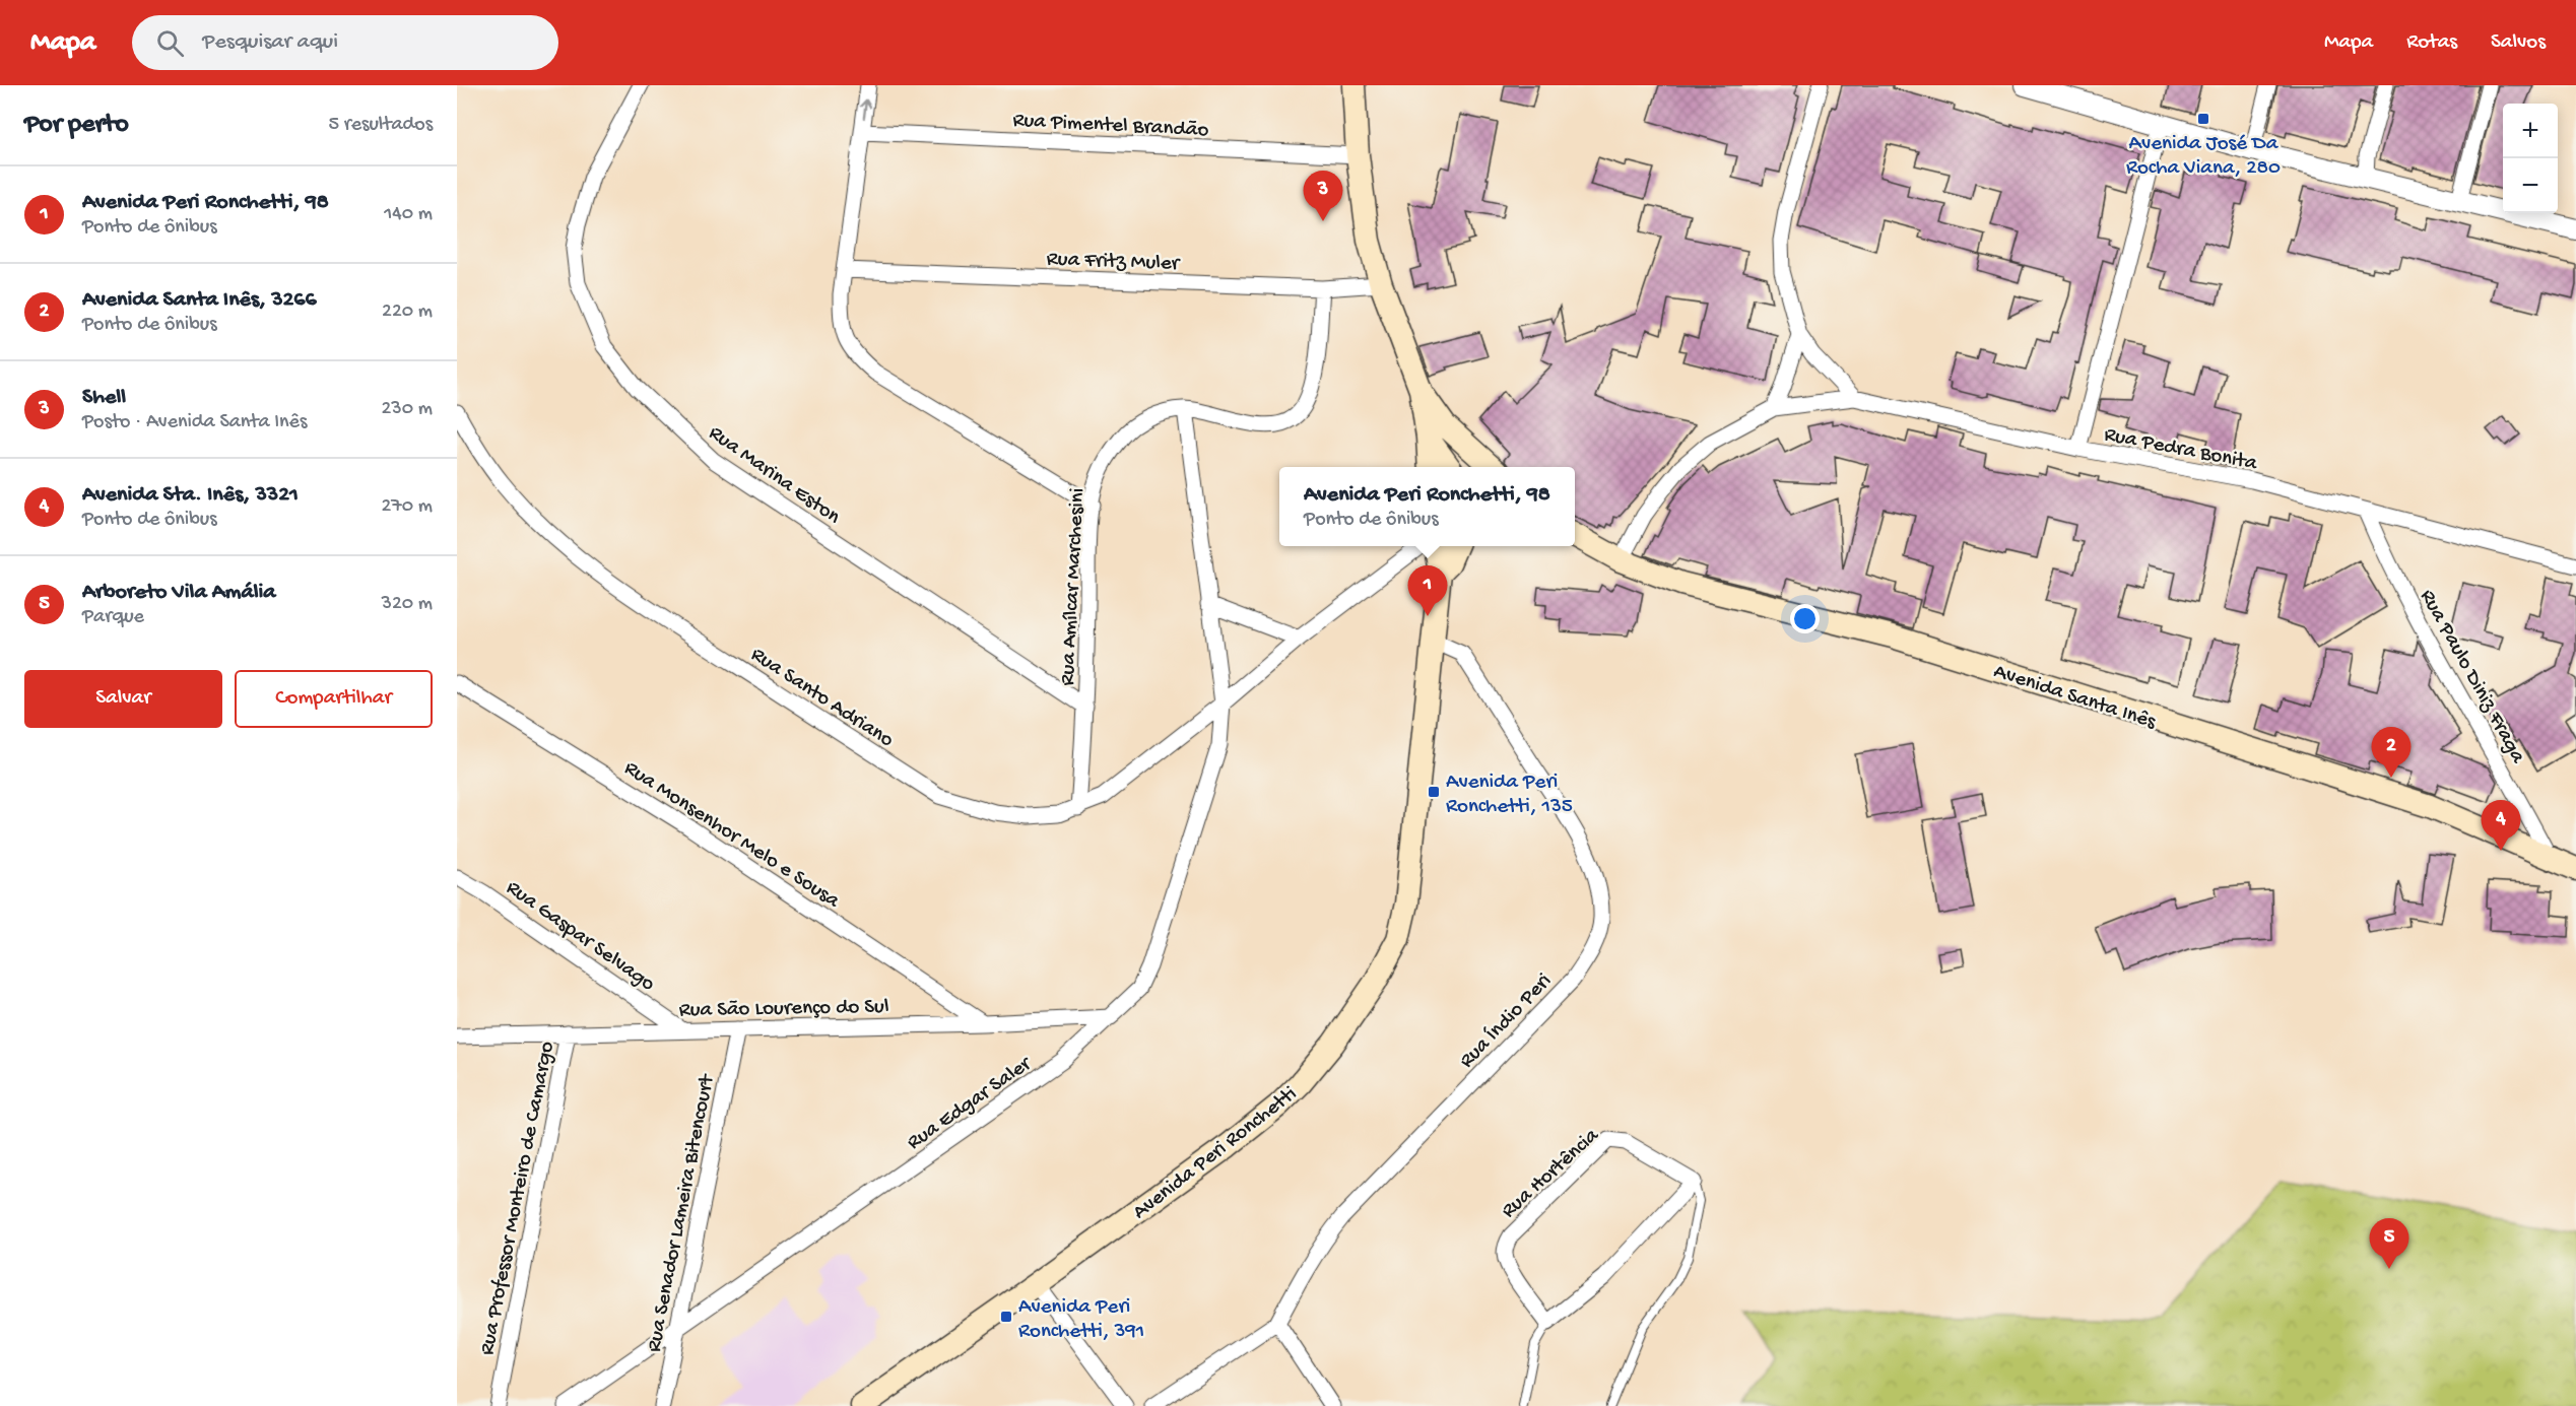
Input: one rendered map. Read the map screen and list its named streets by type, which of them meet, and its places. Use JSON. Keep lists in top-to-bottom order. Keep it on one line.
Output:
{"streets":{"main road":["Avenida Santa Inês","Avenida Peri Ronchetti"],"street":["Rua Pimentel Brandão","Rua Fritz Muler","Rua Pedra Bonita","Rua Marina Eston","Rua Amílcar Marchesini","Rua Paulo Diniz Fraga","Rua Santo Adriano","Rua Monsenhor Melo e Sousa","Rua Gaspar Selvago","Rua São Lourenço do Sul","Rua Índio Peri","Rua Edgar Saler","Rua Hortência","Rua Professor Monteiro de Camargo","Rua Senador Lameira Bitencourt"]},"crossings":[["Rua Fritz Muler","Rua Amílcar Marchesini"],["Rua Pedra Bonita","Rua Paulo Diniz Fraga"],["Rua Marina Eston","Rua Amílcar Marchesini"],["Rua Amílcar Marchesini","Rua Santo Adriano"],["Rua Amílcar Marchesini","Rua Edgar Saler"],["Rua Paulo Diniz Fraga","Avenida Santa Inês"],["Rua Santo Adriano","Rua Edgar Saler"],["Rua Monsenhor Melo e Sousa","Rua São Lourenço do Sul"],["Rua Gaspar Selvago","Rua São Lourenço do Sul"],["Rua São Lourenço do Sul","Rua Edgar Saler"],["Rua São Lourenço do Sul","Rua Professor Monteiro de Camargo"],["Rua São Lourenço do Sul","Rua Senador Lameira Bitencourt"],["Rua Índio Peri","Avenida Peri Ronchetti"],["Rua Edgar Saler","Rua Senador Lameira Bitencourt"]],"places":{"transit":["Avenida José Da Rocha Viana, 280","Avenida Peri Ronchetti, 135","Avenida Peri Ronchetti, 391"]},"page":{"header":"Mapa","search":"Pesquisar aqui","nav":["Mapa","Rotas","Salvos"],"heading":["Por perto","5 resultados"],"map_buttons":["+","−"],"list":[{"mark":"1","name":"Avenida Peri Ronchetti, 98","note":"Ponto de ônibus","value":"140 m"},{"mark":"2","name":"Avenida Santa Inês, 3266","note":"Ponto de ônibus","value":"220 m"},{"mark":"3","name":"Shell","note":"Posto · Avenida Santa Inês","value":"230 m"},{"mark":"4","name":"Avenida Sta. Inês, 3321","note":"Ponto de ônibus","value":"270 m"},{"mark":"5","name":"Arboreto Vila Amália","note":"Parque","value":"320 m"}],"pins":["3","1","2","4","5"],"popup":["Avenida Peri Ronchetti, 98","Ponto de ônibus"],"buttons":["Salvar","Compartilhar"]}}
